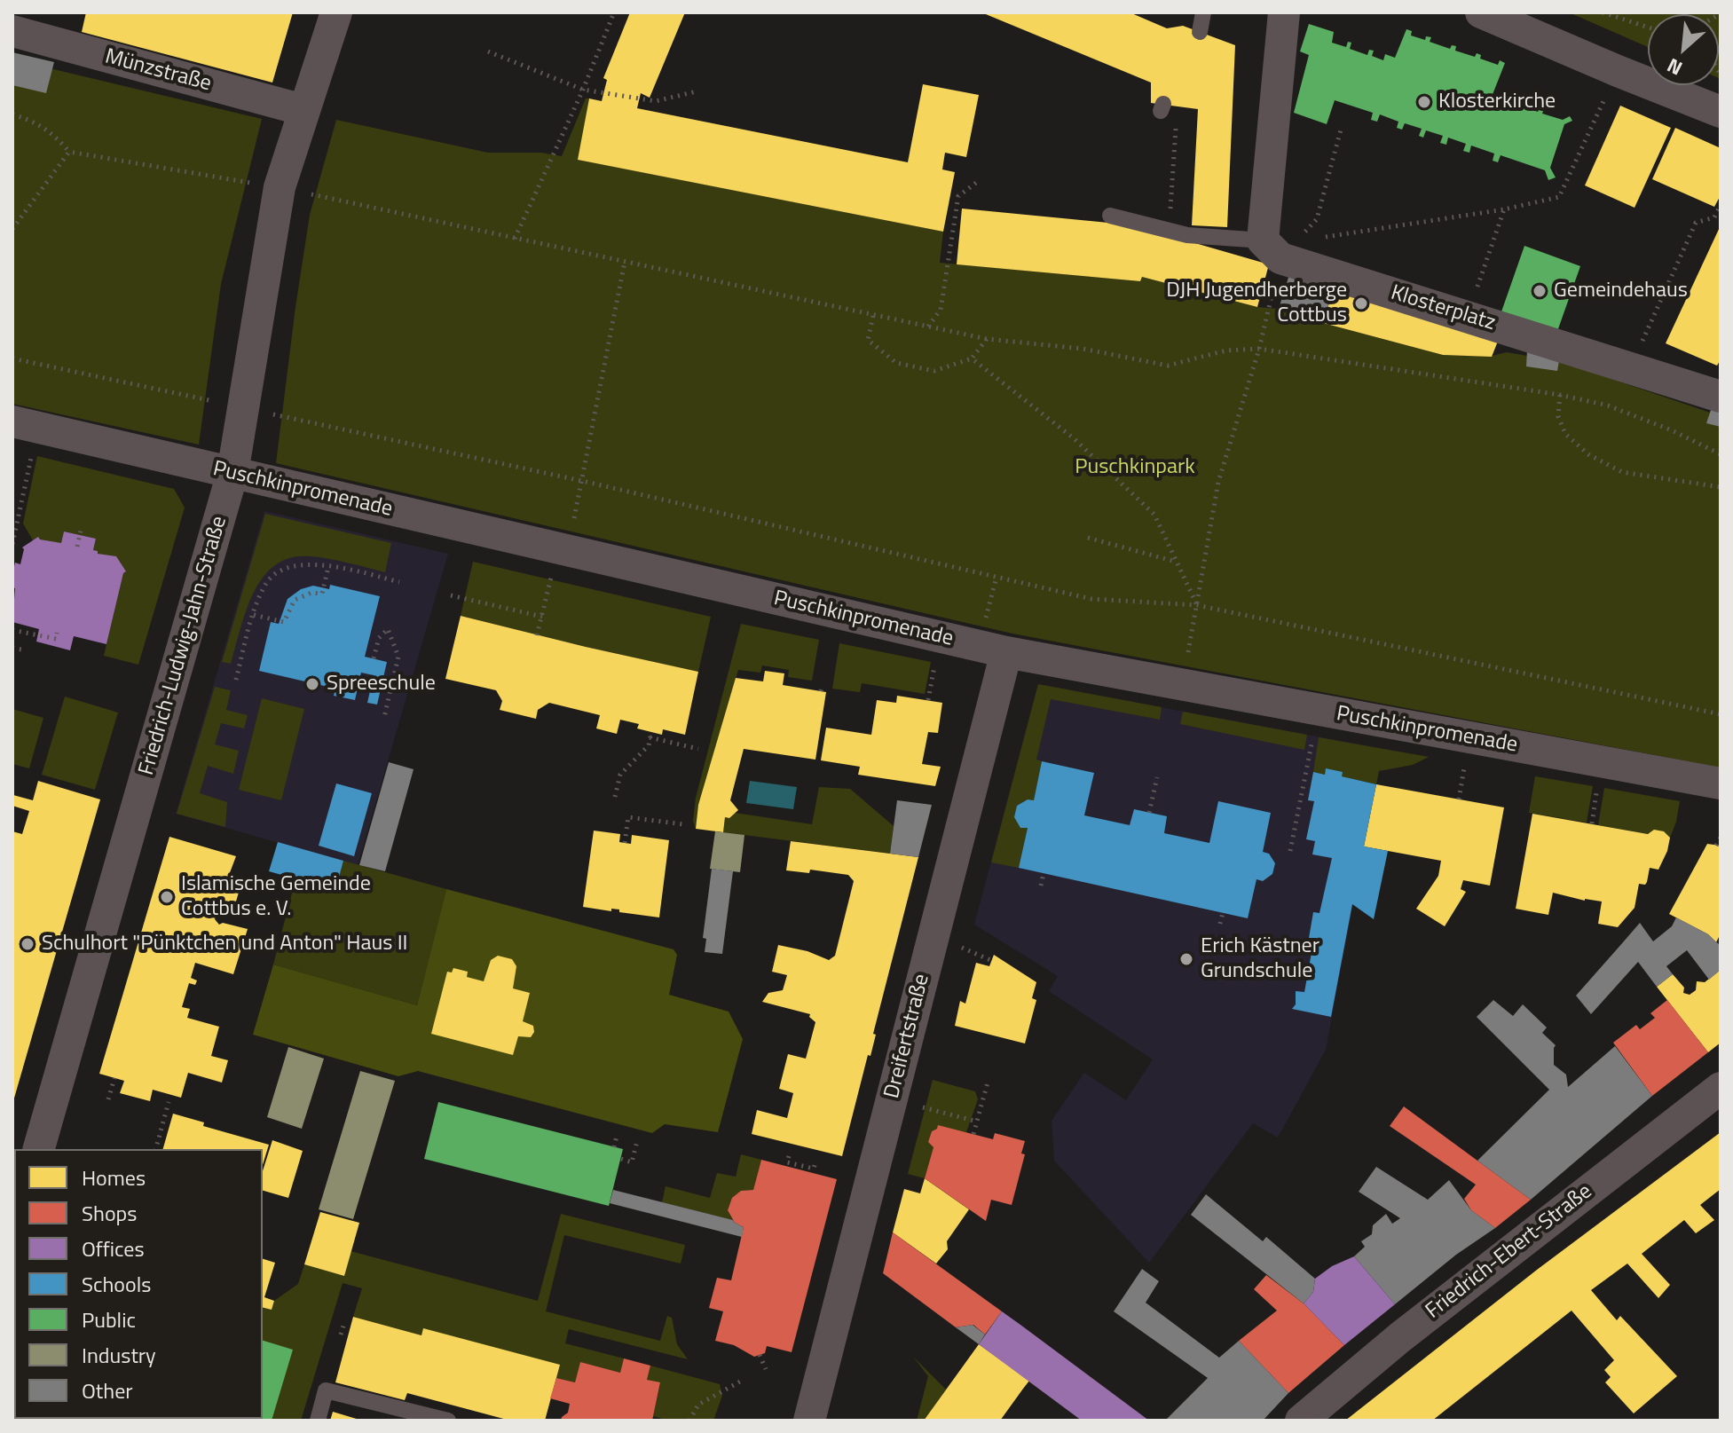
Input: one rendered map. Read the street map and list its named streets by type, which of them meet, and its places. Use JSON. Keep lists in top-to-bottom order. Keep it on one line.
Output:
{"streets":{"street":["Münzstraße","Klosterplatz","Puschkinpromenade","Friedrich-Ludwig-Jahn-Straße","Dreifertstraße","Friedrich-Ebert-Straße"]},"crossings":[["Münzstraße","Friedrich-Ludwig-Jahn-Straße"],["Puschkinpromenade","Friedrich-Ludwig-Jahn-Straße"],["Puschkinpromenade","Dreifertstraße"]],"parks":["Puschkinpark"],"places":["Klosterkirche","Gemeindehaus","DJH Jugendherberge Cottbus","Spreeschule","Islamische Gemeinde Cottbus e. V.","Schulhort \"Pünktchen und Anton\" Haus II","Erich Kästner Grundschule"],"legend":["Homes","Shops","Offices","Schools","Public","Industry","Other"],"north":"bottom left"}
